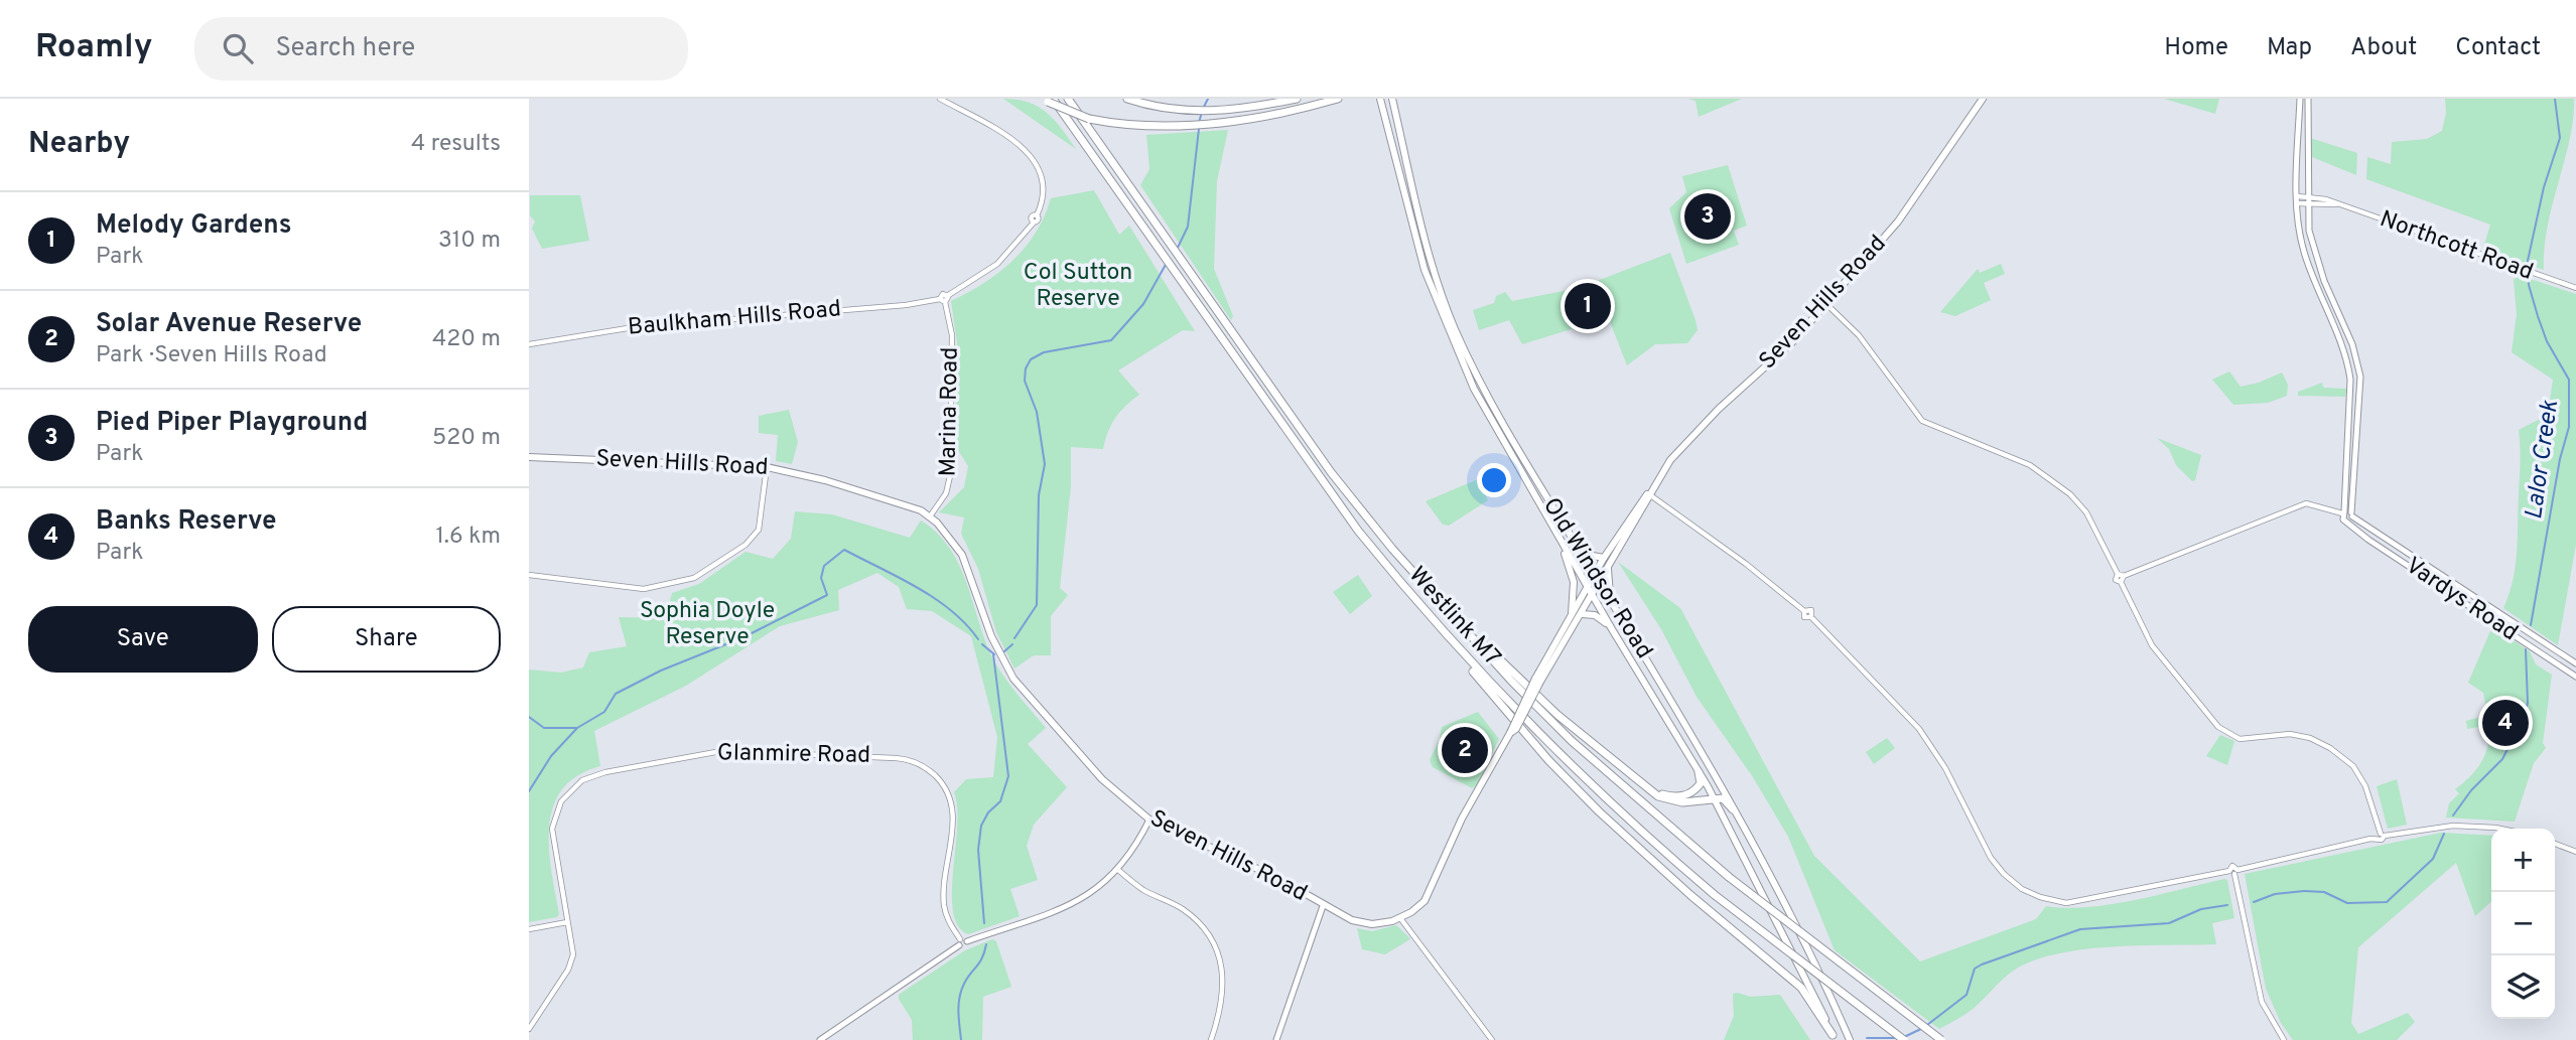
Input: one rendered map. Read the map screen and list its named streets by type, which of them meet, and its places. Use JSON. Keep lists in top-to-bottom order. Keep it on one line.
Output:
{"streets":{"highway":["Westlink M7"],"main road":["Seven Hills Road","Old Windsor Road","Vardys Road"],"street":["Northcott Road","Baulkham Hills Road","Marina Road","Glanmire Road"]},"crossings":[["Seven Hills Road","Marina Road"],["Seven Hills Road","Old Windsor Road"],["Baulkham Hills Road","Marina Road"]],"water":["Lalor Creek"],"parks":["Col Sutton Reserve","Sophia Doyle Reserve"],"page":{"header":"Roamly","search":"Search here","nav":["Home","Map","About","Contact"],"heading":["Nearby","4 results"],"pins":["3","1","4","2"],"list":[{"mark":"1","name":"Melody Gardens","note":"Park","value":"310 m"},{"mark":"2","name":"Solar Avenue Reserve","note":"Park · Seven Hills Road","value":"420 m"},{"mark":"3","name":"Pied Piper Playground","note":"Park","value":"520 m"},{"mark":"4","name":"Banks Reserve","note":"Park","value":"1.6 km"}],"buttons":["Save","Share"],"map_buttons":["+","−"]}}
